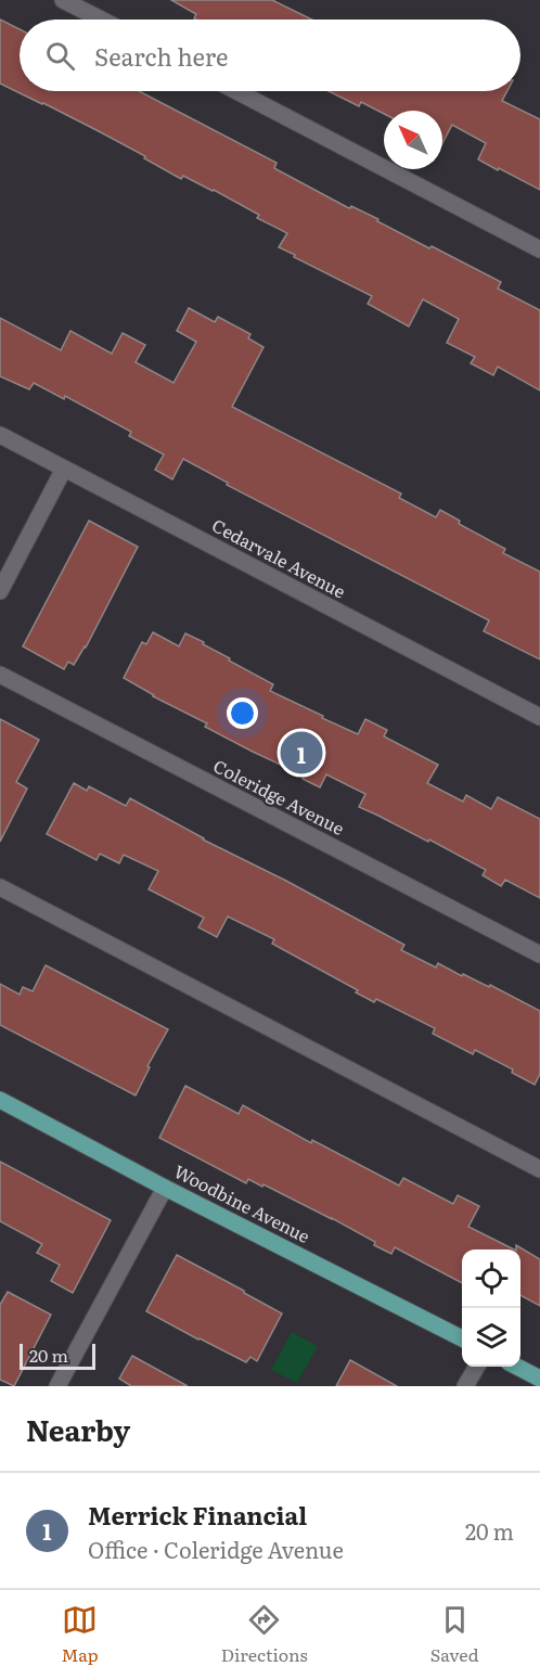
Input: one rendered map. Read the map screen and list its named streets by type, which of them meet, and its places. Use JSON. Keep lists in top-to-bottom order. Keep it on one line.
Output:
{"streets":{"main road":["Woodbine Avenue"],"street":["Cedarvale Avenue","Coleridge Avenue"]},"scale_bar":"20 m","north":"top left","page":{"search":"Search here","pins":"1","scale":"20 m","heading":"Nearby","list":[{"mark":"1","name":"Merrick Financial","note":"Office · Coleridge Avenue","value":"20 m"}],"nav":["Map","Directions","Saved"]}}
